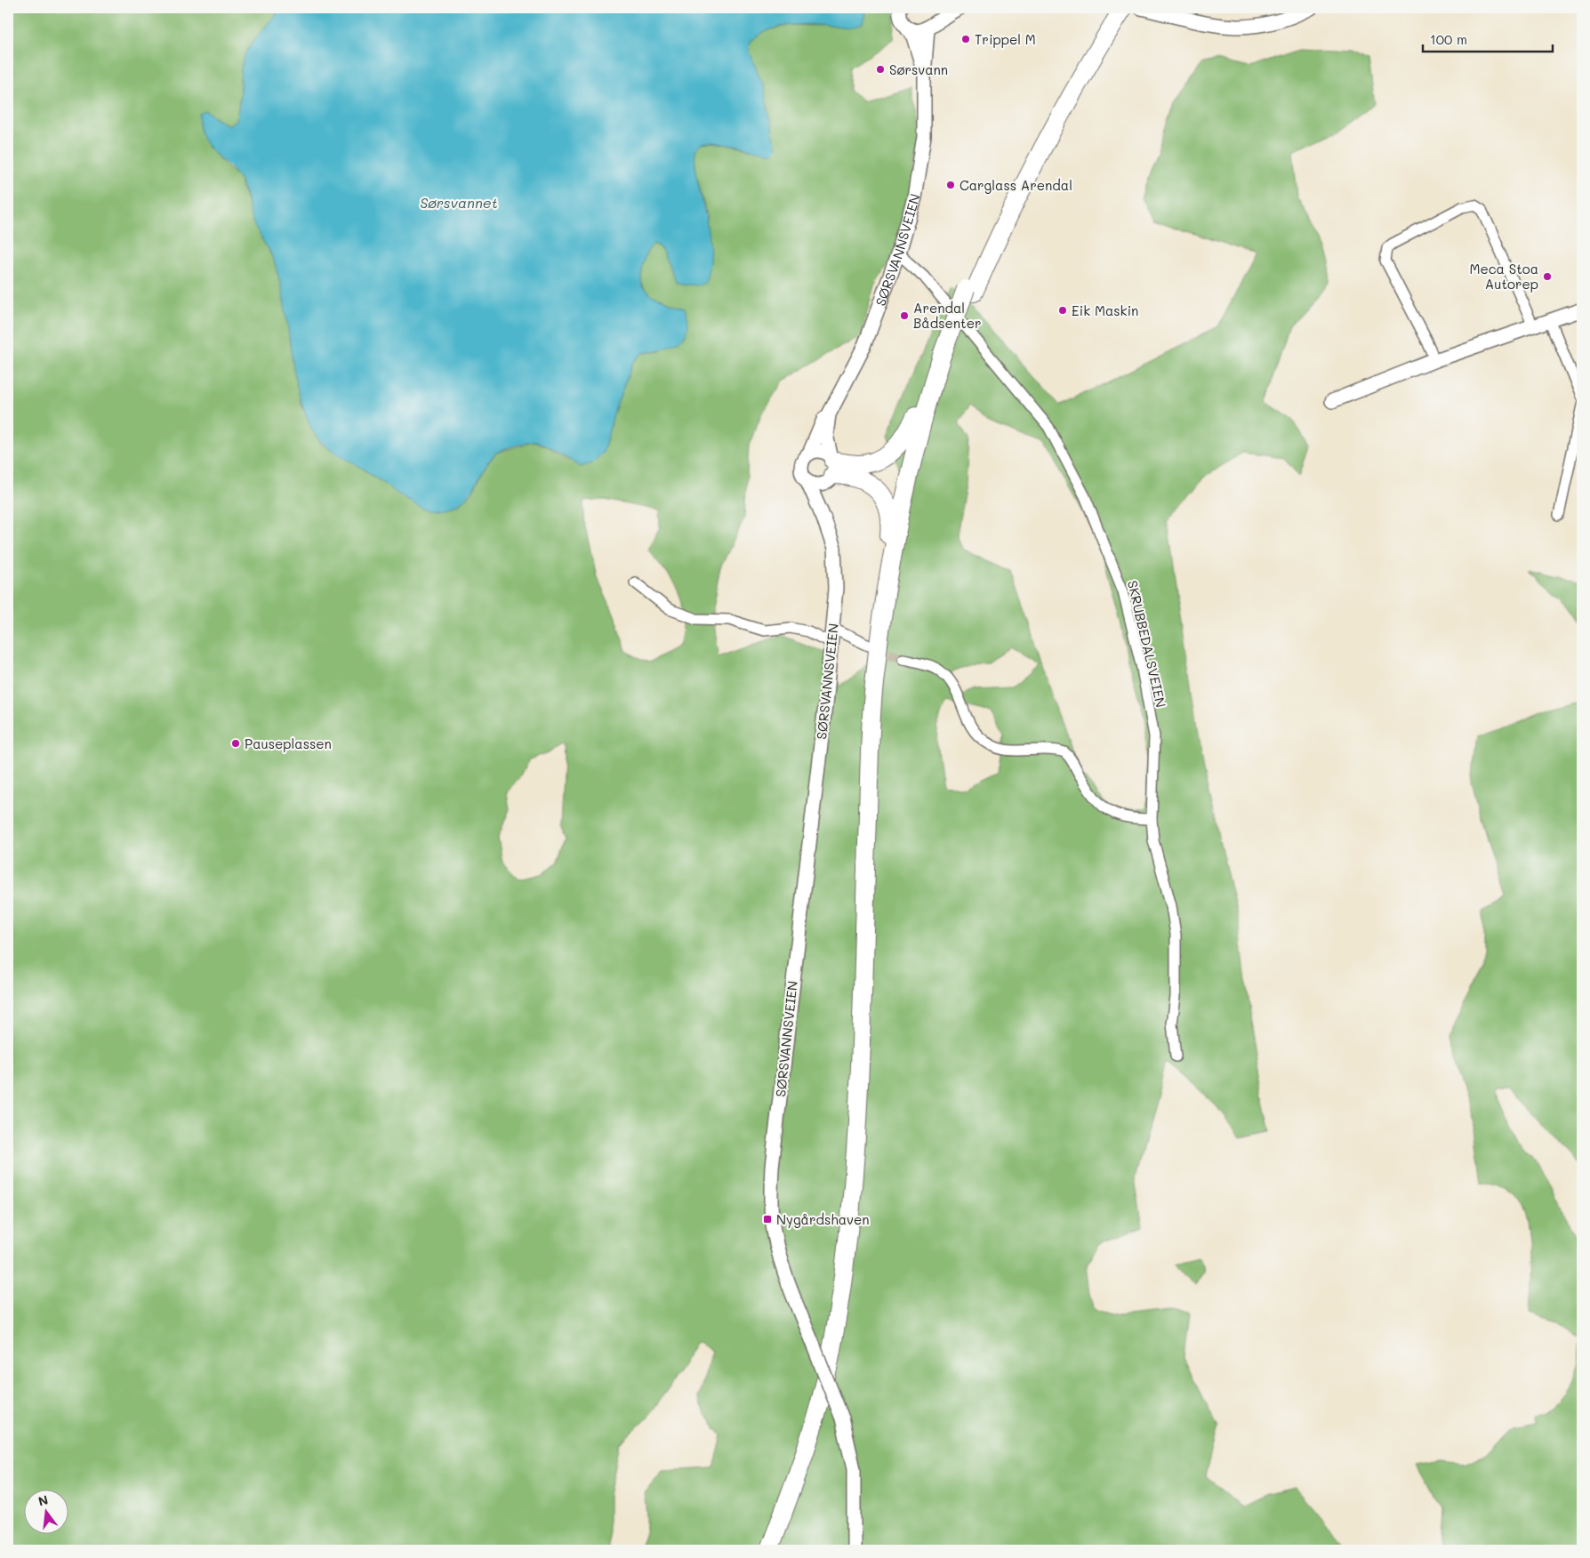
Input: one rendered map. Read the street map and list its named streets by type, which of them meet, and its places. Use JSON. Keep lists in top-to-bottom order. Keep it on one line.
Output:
{"streets":{"main road":["SØRSVANNSVEIEN"],"street":["SKRUBBEDALSVEIEN"]},"crossings":[["SØRSVANNSVEIEN","SKRUBBEDALSVEIEN"]],"water":["Sørsvannet"],"places":{"other":["Trippel M","Sørsvann","Carglass Arendal","Meca Stoa Autorep","Eik Maskin","Arendal Bådsenter","Pauseplassen"],"transit":["Nygårdshaven"]},"scale_bar":"100 m","north":"top"}
